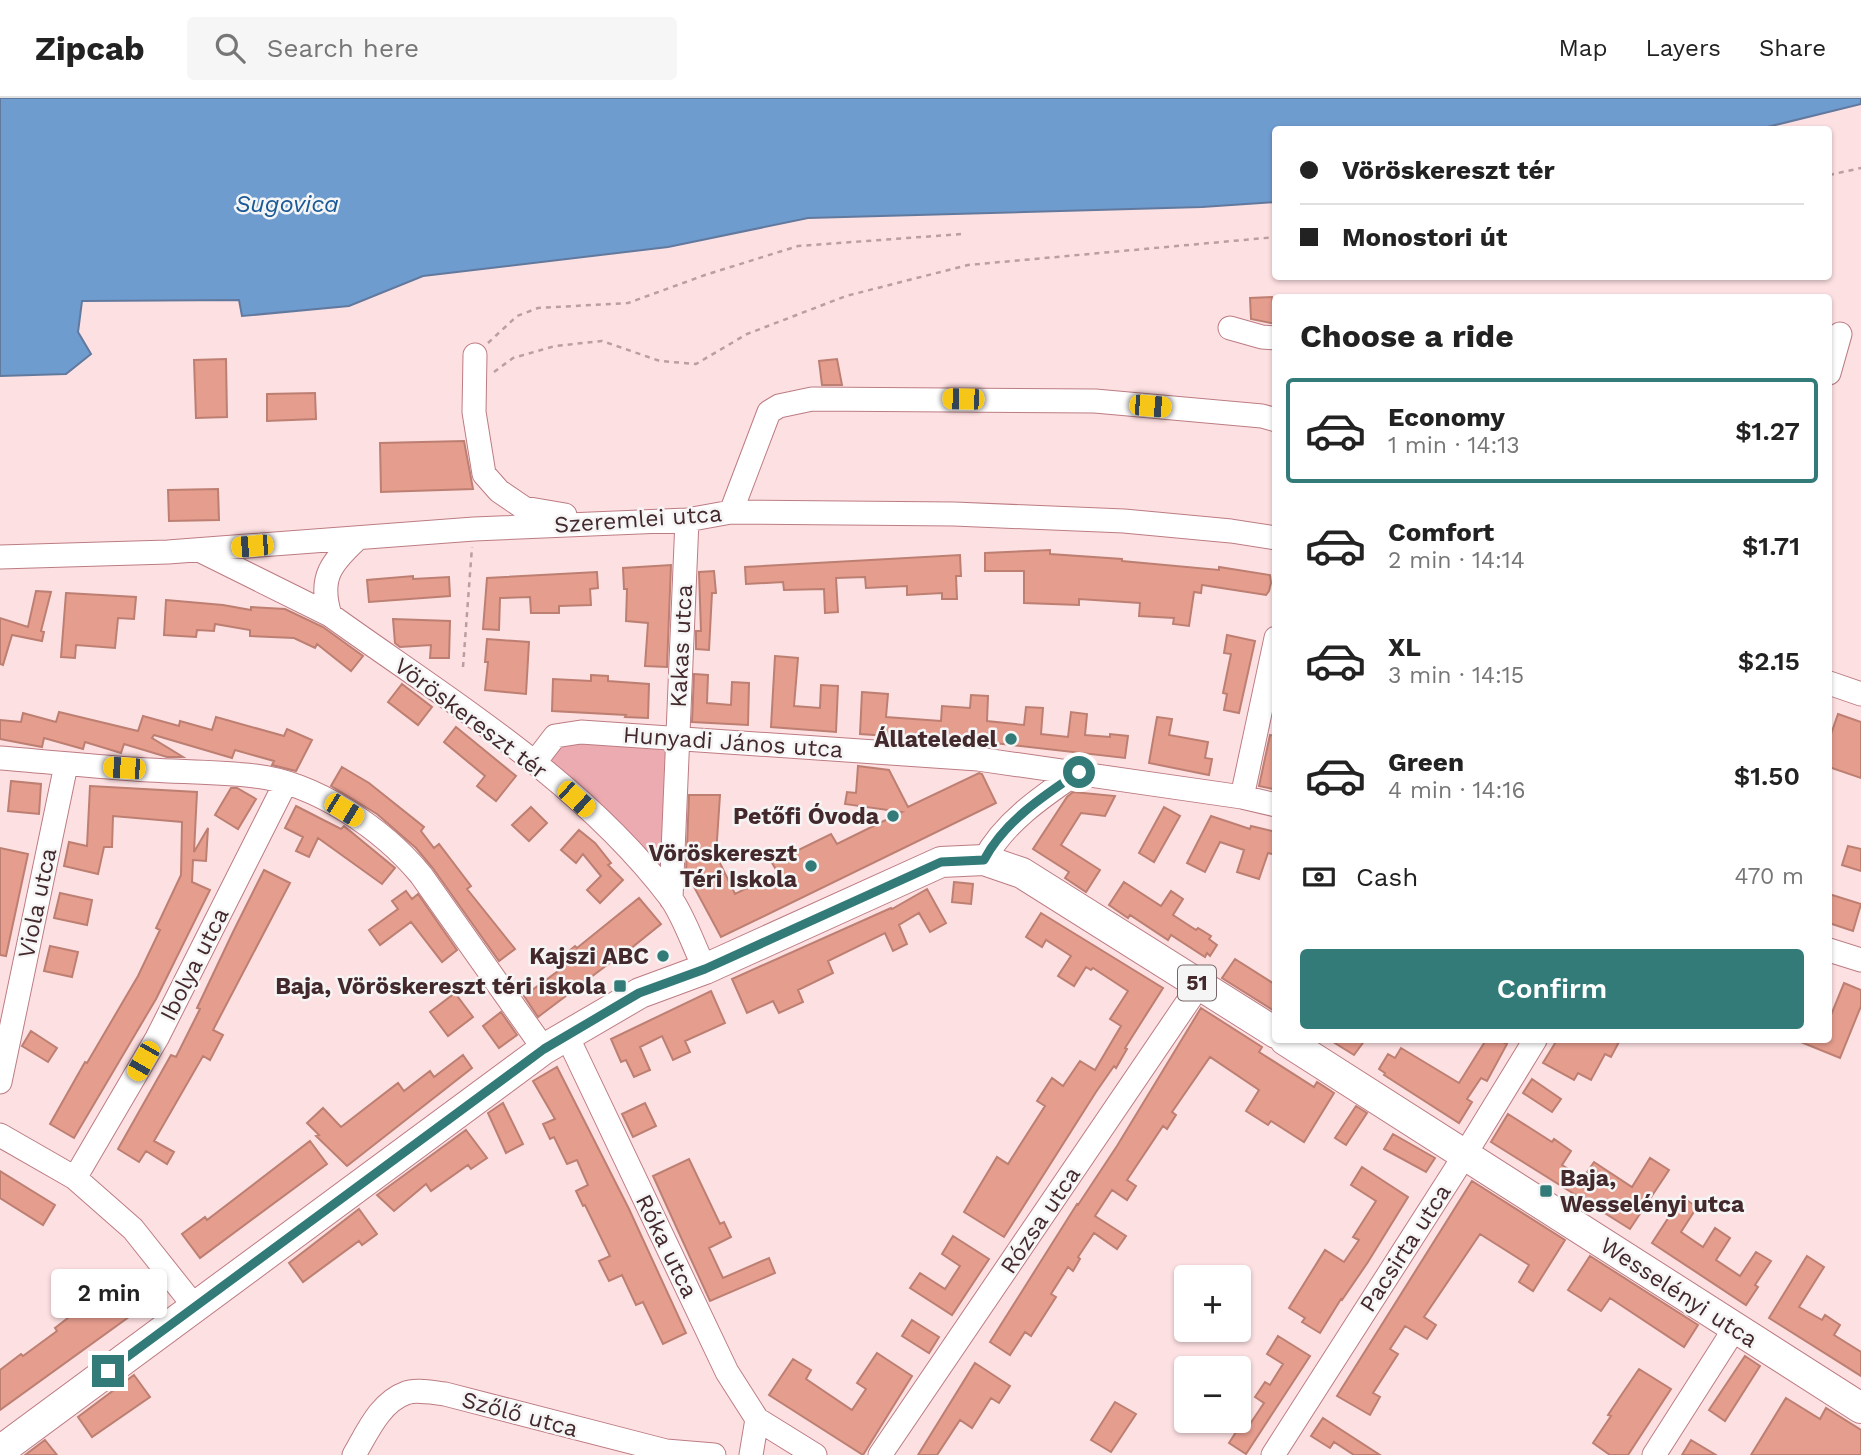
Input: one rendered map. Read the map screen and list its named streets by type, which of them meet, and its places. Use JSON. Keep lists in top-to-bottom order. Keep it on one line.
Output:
{"streets":{"main road":["51","Wesselényi utca"],"street":["Szeremlei utca","Kakas utca","Vöröskereszt tér","Hunyadi János utca","Viola utca","Ibolya utca","Rózsa utca","Róka utca","Pacsirta utca","Szőlő utca"]},"crossings":[["Szeremlei utca","Kakas utca"],["Szeremlei utca","Vöröskereszt tér"],["Kakas utca","Vöröskereszt tér"],["Kakas utca","Hunyadi János utca"],["Vöröskereszt tér","Hunyadi János utca"],["Vöröskereszt tér","51"],["Viola utca","Róka utca"],["Ibolya utca","Róka utca"],["51","Rózsa utca"],["51","Róka utca"],["Pacsirta utca","Wesselényi utca"]],"water":["Sugovica"],"places":{"other":["Állateledel","Petőfi Óvoda","Vöröskereszt Téri Iskola","Kajszi ABC"],"transit":["Baja, Vöröskereszt téri iskola","Baja, Wesselényi utca"]},"page":{"header":"Zipcab","search":"Search here","nav":["Map","Layers","Share"],"banner":["Vöröskereszt tér","Monostori út"],"heading":"Choose a ride","list":[{"name":"Economy","note":"1 min · 14:13","value":"$1.27"},{"name":"Comfort","note":"2 min · 14:14","value":"$1.71"},{"name":"XL","note":"3 min · 14:15","value":"$2.15"},{"name":"Green","note":"4 min · 14:16","value":"$1.50"}],"pay":["Cash","470 m"],"buttons":"Confirm","map_buttons":["+","−"],"bubble":"2 min"}}
